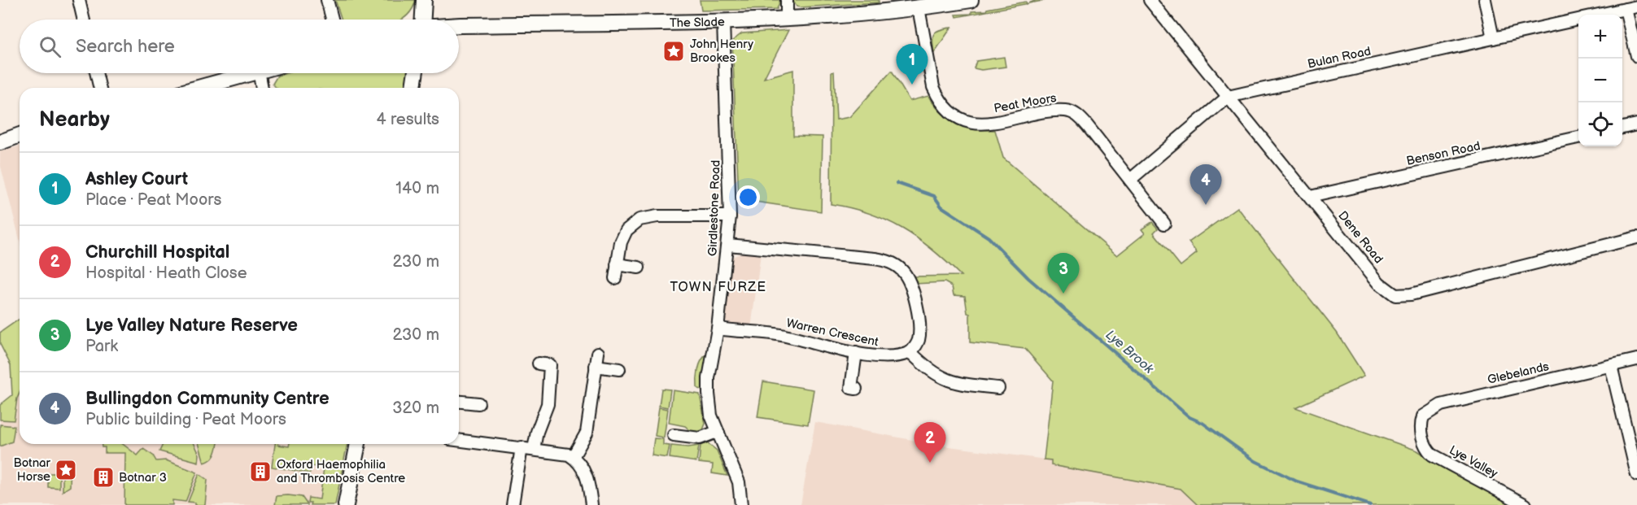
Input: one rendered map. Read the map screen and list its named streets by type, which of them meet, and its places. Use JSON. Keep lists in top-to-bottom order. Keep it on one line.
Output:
{"streets":{"main road":["The Slade"],"street":["Bulan Road","Peat Moors","Benson Road","Girdlestone Road","Dene Road","Warren Crescent","Glebelands","Lye Valley"]},"crossings":[["The Slade","Peat Moors"],["The Slade","Girdlestone Road"],["Bulan Road","Peat Moors"],["Bulan Road","Dene Road"],["Benson Road","Dene Road"],["Girdlestone Road","Warren Crescent"],["Glebelands","Lye Valley"]],"districts":["TOWN FURZE"],"water":["Lye Brook"],"places":{"place":["John Henry Brookes","Botnar Horse"],"building":["Oxford Haemophilia and Thrombosis Centre","Botnar 3"]},"page":{"map_buttons":["+","−"],"search":"Search here","pins":["1","4","3","2"],"heading":["Nearby","4 results"],"list":[{"mark":"1","name":"Ashley Court","note":"Place · Peat Moors","value":"140 m"},{"mark":"2","name":"Churchill Hospital","note":"Hospital · Heath Close","value":"230 m"},{"mark":"3","name":"Lye Valley Nature Reserve","note":"Park","value":"230 m"},{"mark":"4","name":"Bullingdon Community Centre","note":"Public building · Peat Moors","value":"320 m"}]}}
